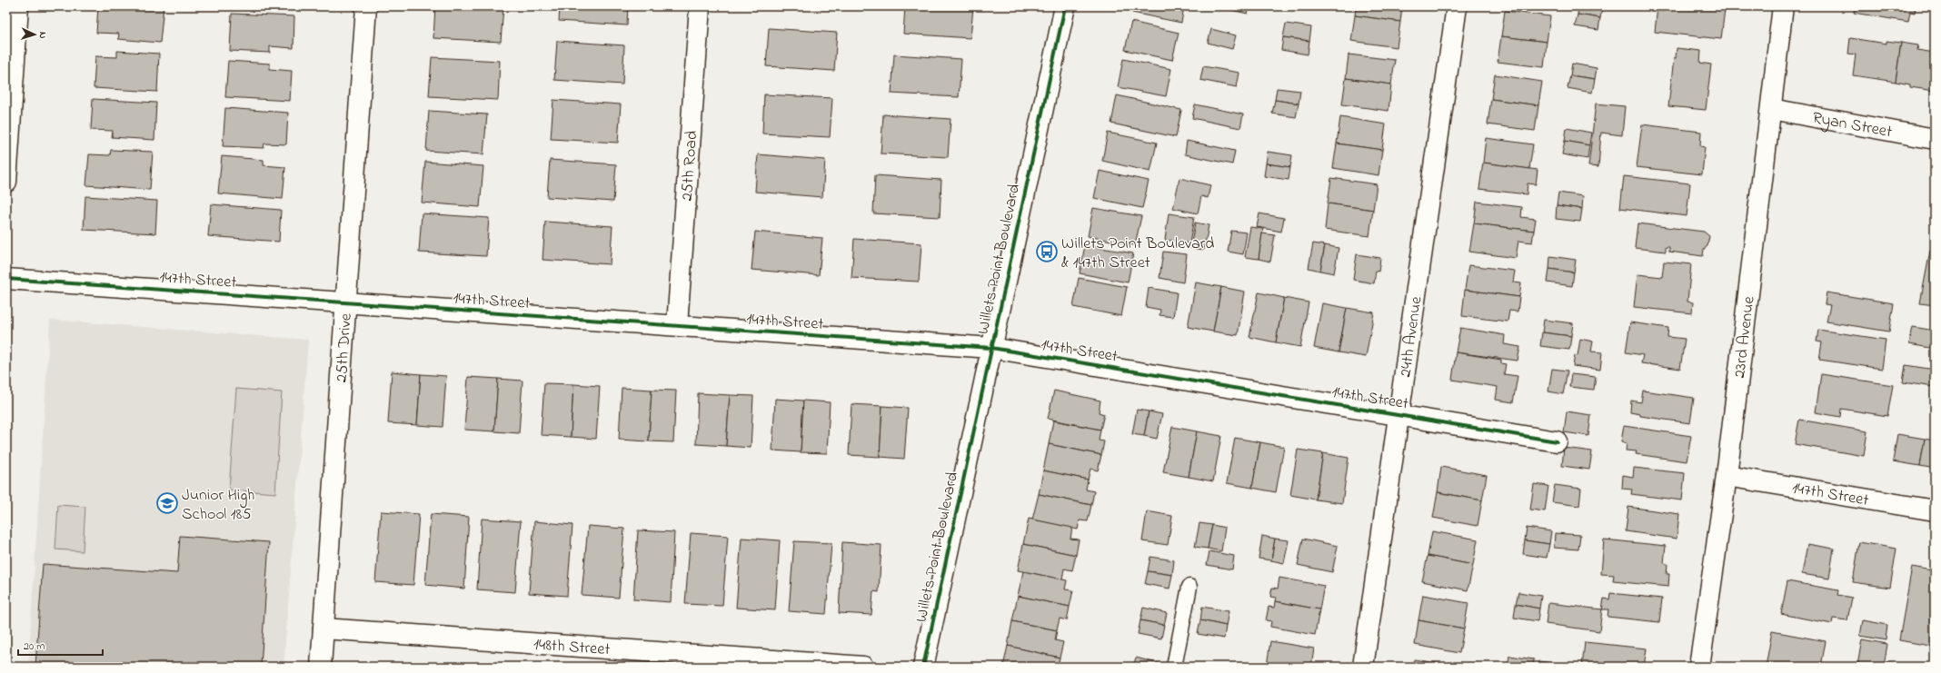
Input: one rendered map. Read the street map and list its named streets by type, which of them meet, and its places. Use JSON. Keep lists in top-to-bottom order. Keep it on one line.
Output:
{"streets":{"street":["Ryan Street","25th Road","Willets Point Boulevard","147th Street","24th Avenue","23rd Avenue","25th Drive","148th Street"]},"crossings":[["Ryan Street","23rd Avenue"],["25th Road","147th Street"],["Willets Point Boulevard","147th Street"],["147th Street","24th Avenue"],["147th Street","23rd Avenue"],["147th Street","25th Drive"],["25th Drive","148th Street"]],"places":{"bus stop":["Willets Point Boulevard & 147th Street"],"school or university":["Junior High School 185"]},"scale_bar":"20 m","north":"right"}
